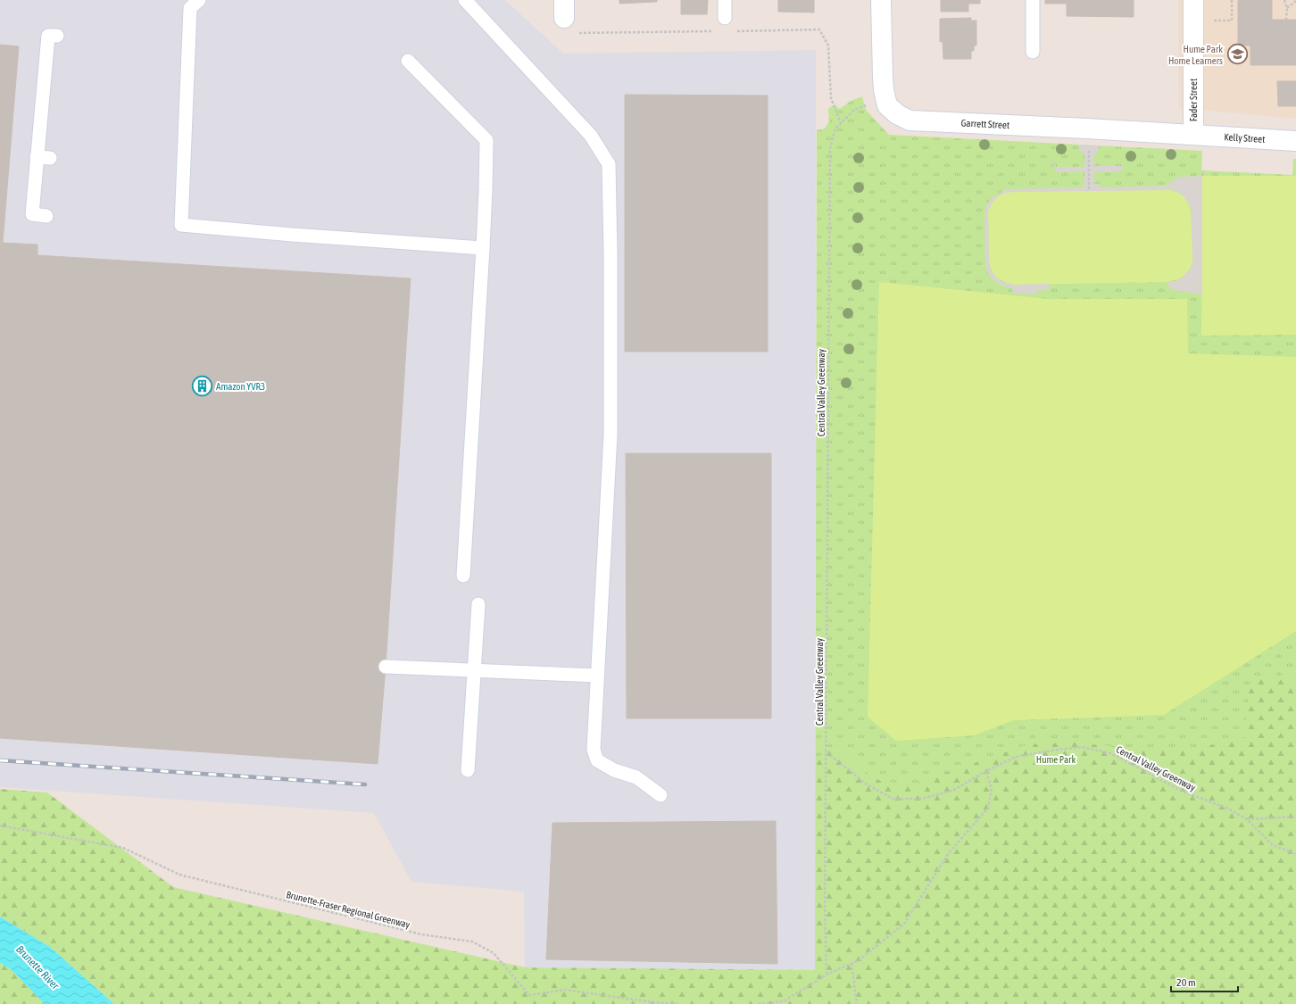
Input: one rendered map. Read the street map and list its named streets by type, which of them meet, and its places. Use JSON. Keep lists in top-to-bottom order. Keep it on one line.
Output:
{"streets":{"street":["Fader Street","Garrett Street","Kelly Street"],"path":["Central Valley Greenway","Brunette-Fraser Regional Greenway"]},"crossings":[["Fader Street","Garrett Street"],["Fader Street","Kelly Street"],["Garrett Street","Kelly Street"]],"water":["Brunette River"],"parks":["Hume Park"],"places":{"school or university":["Hume Park Home Learners"],"building":["Amazon YVR3"]},"scale_bar":"20 m"}
